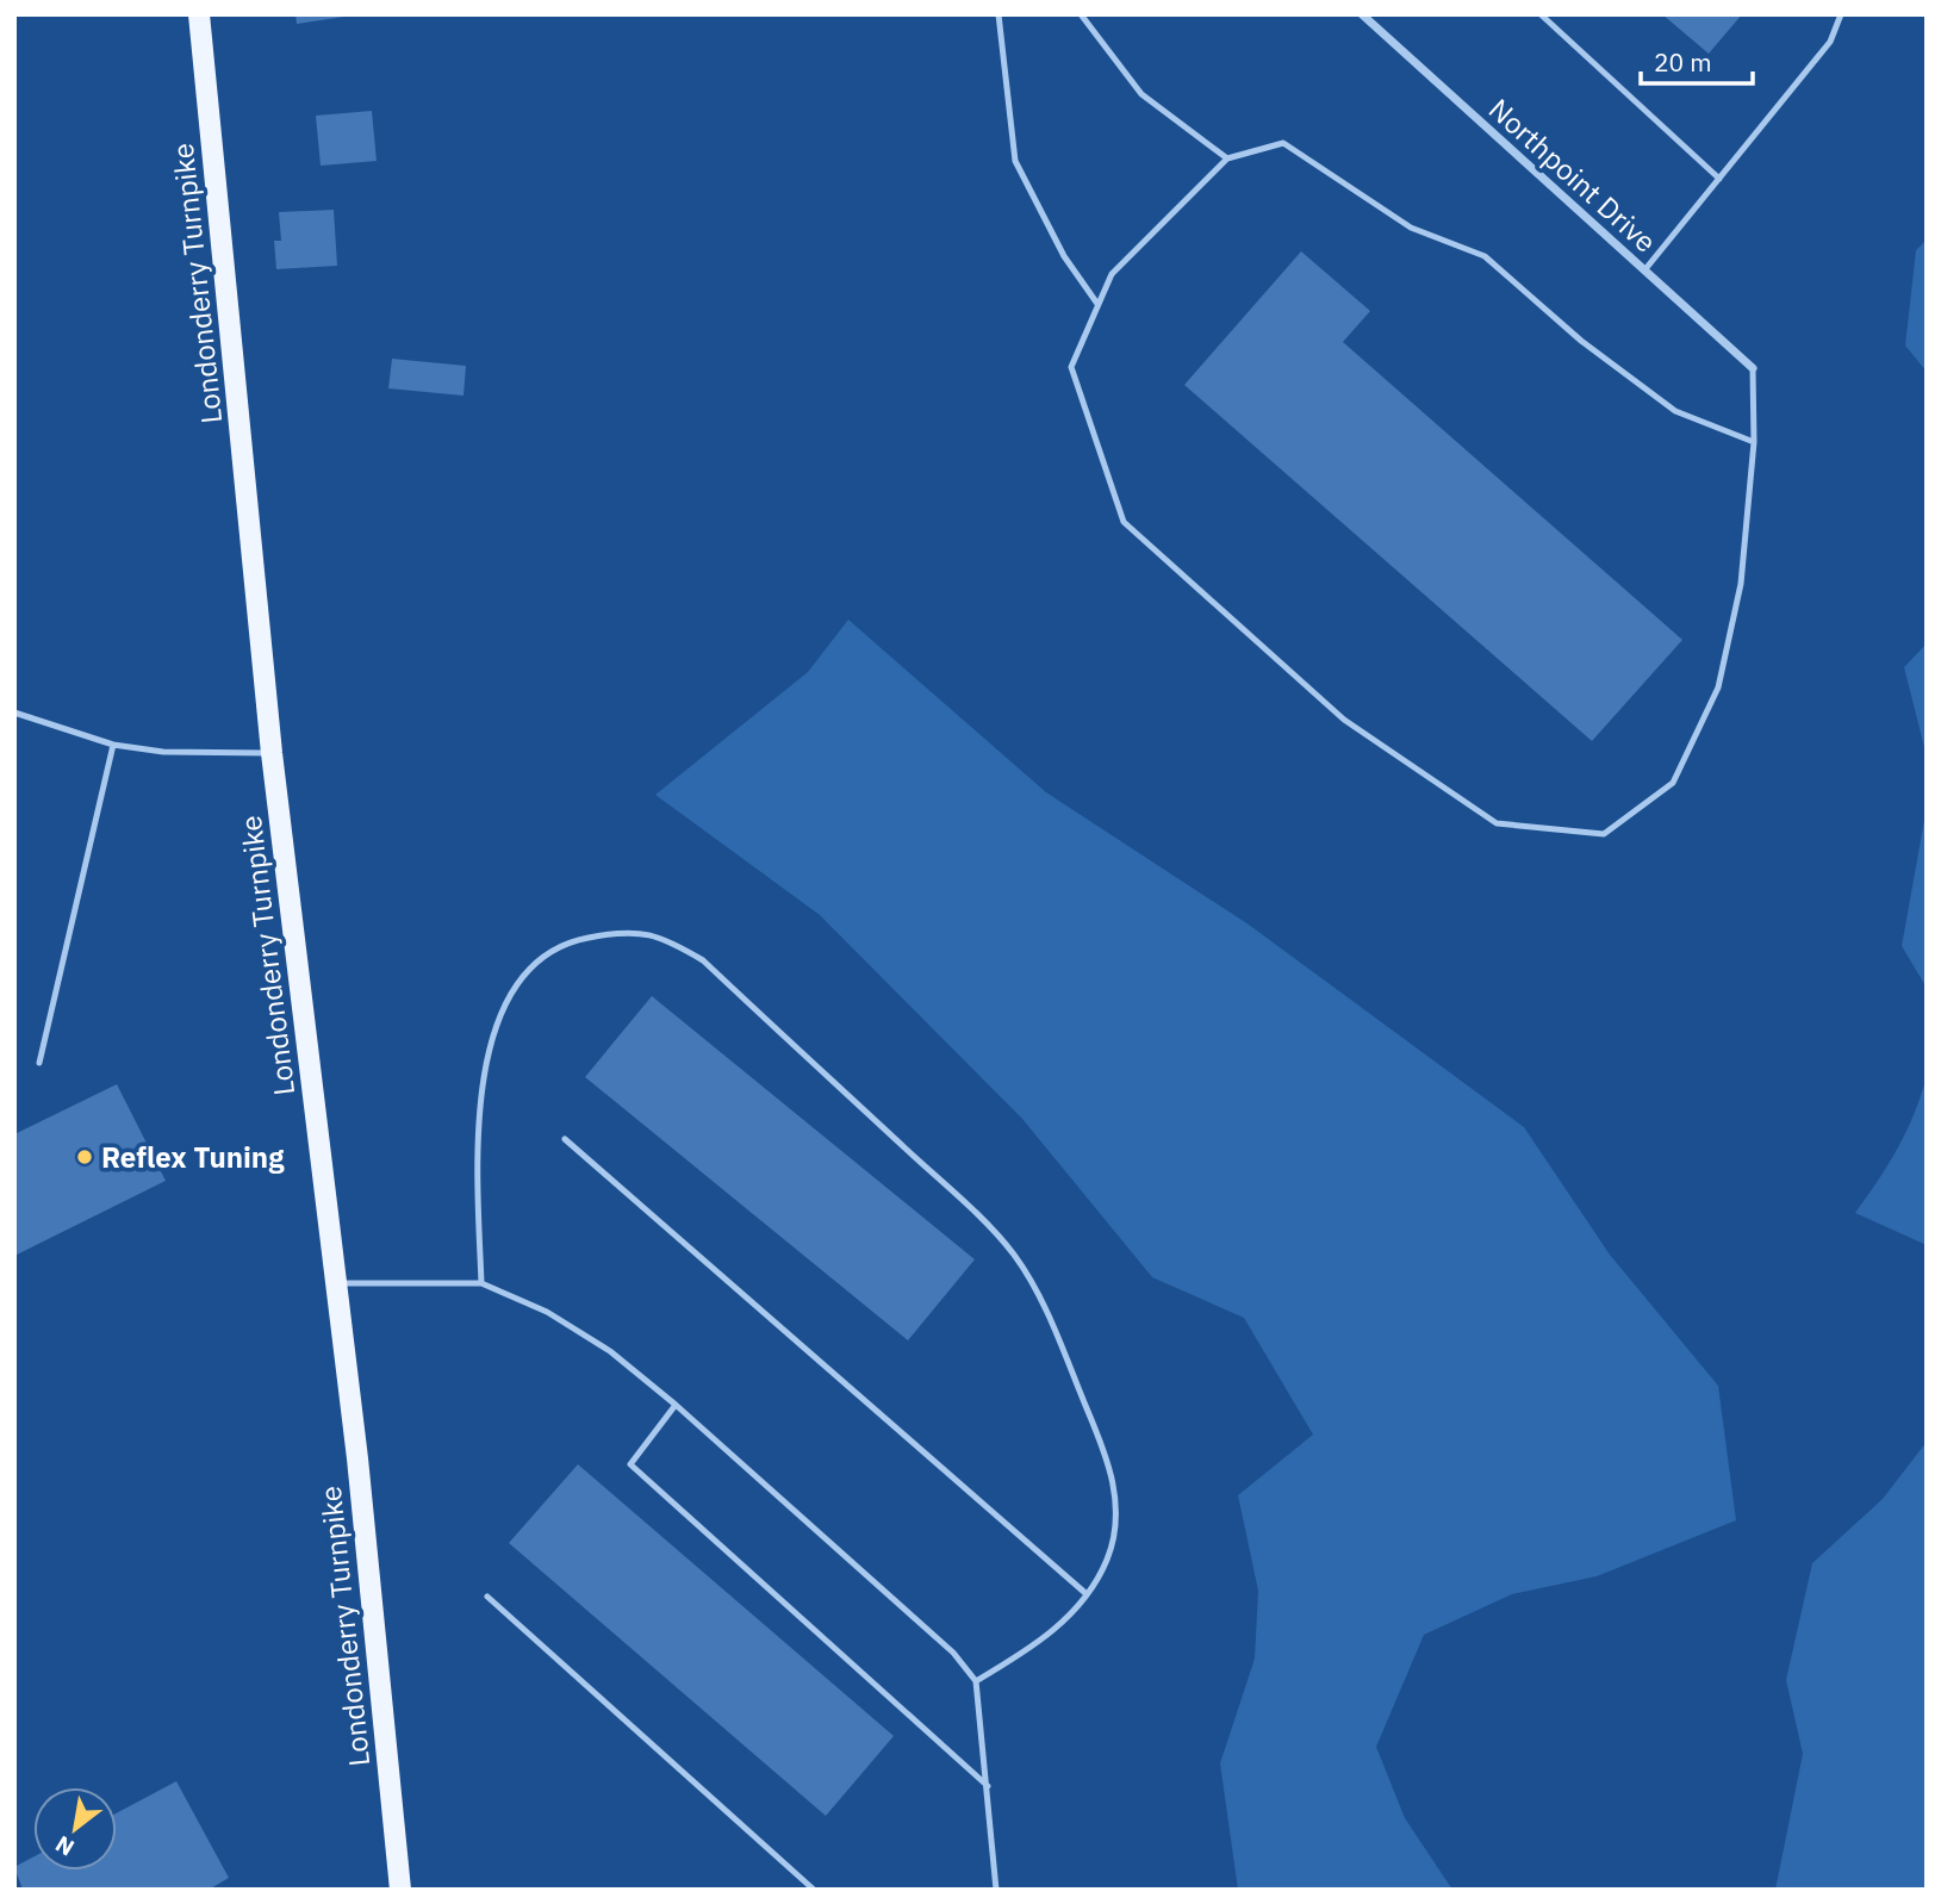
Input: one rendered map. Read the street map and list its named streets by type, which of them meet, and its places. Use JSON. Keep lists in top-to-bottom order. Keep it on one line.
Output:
{"streets":{"main road":["Londonderry Turnpike"],"street":["Northpoint Drive"]},"places":["Reflex Tuning"],"scale_bar":"20 m","north":"bottom left"}
